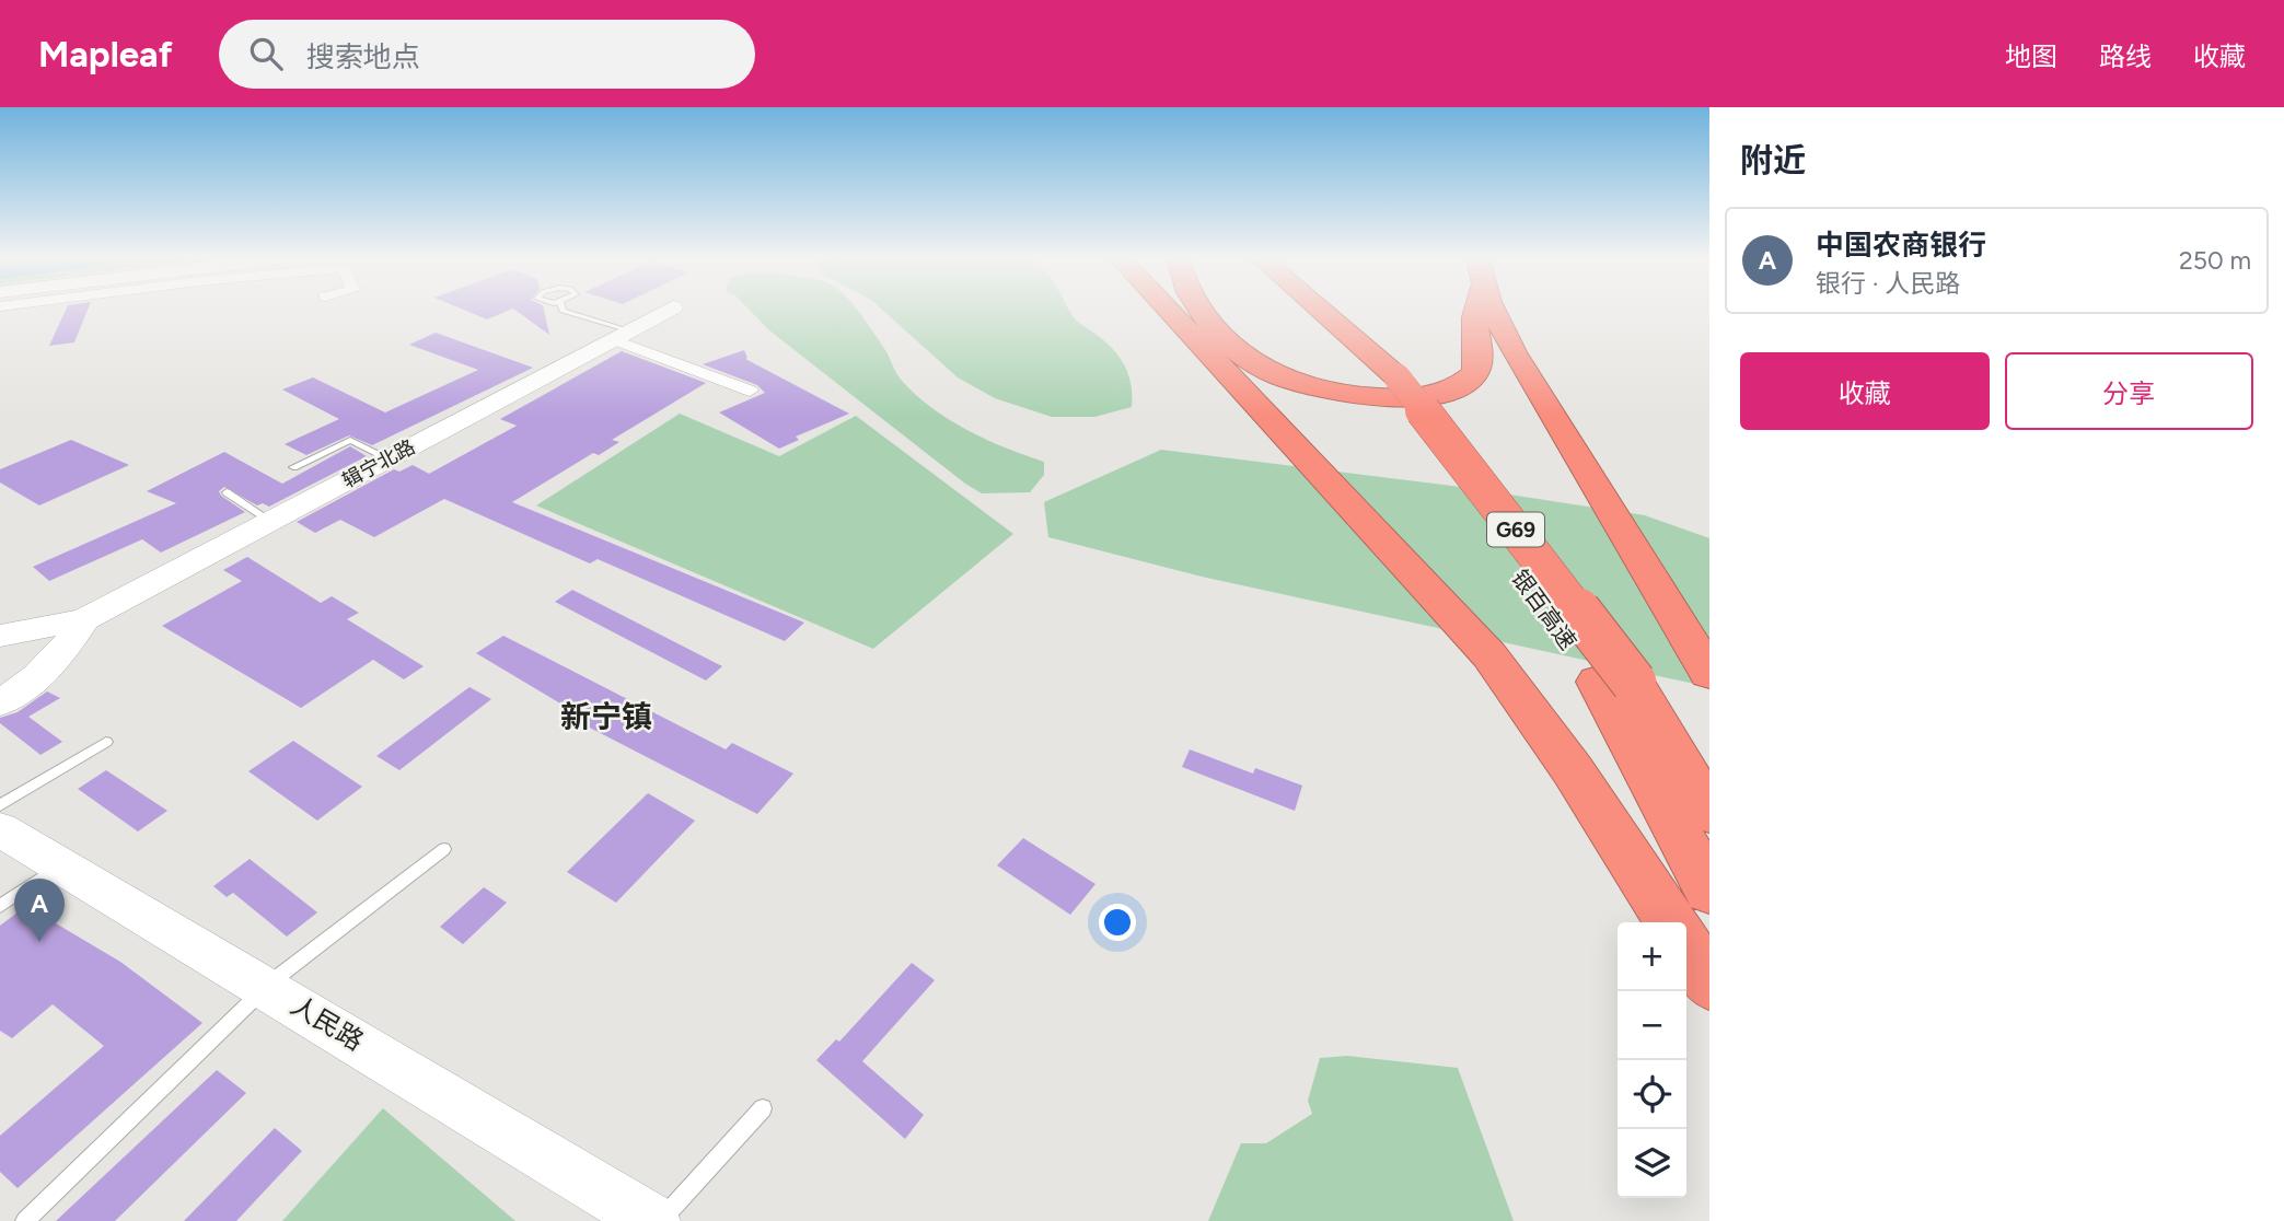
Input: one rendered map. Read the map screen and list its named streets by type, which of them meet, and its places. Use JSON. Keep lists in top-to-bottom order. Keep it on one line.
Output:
{"streets":{"highway":["G69","银百高速"],"street":["辑宁北路","人民路"]},"districts":["新宁镇"],"page":{"header":"Mapleaf","search":"搜索地点","nav":["地图","路线","收藏"],"heading":"附近","list":[{"mark":"A","name":"中国农商银行","note":"银行 · 人民路","value":"250 m"}],"buttons":["收藏","分享"],"pins":"A","map_buttons":["+","−"]}}
